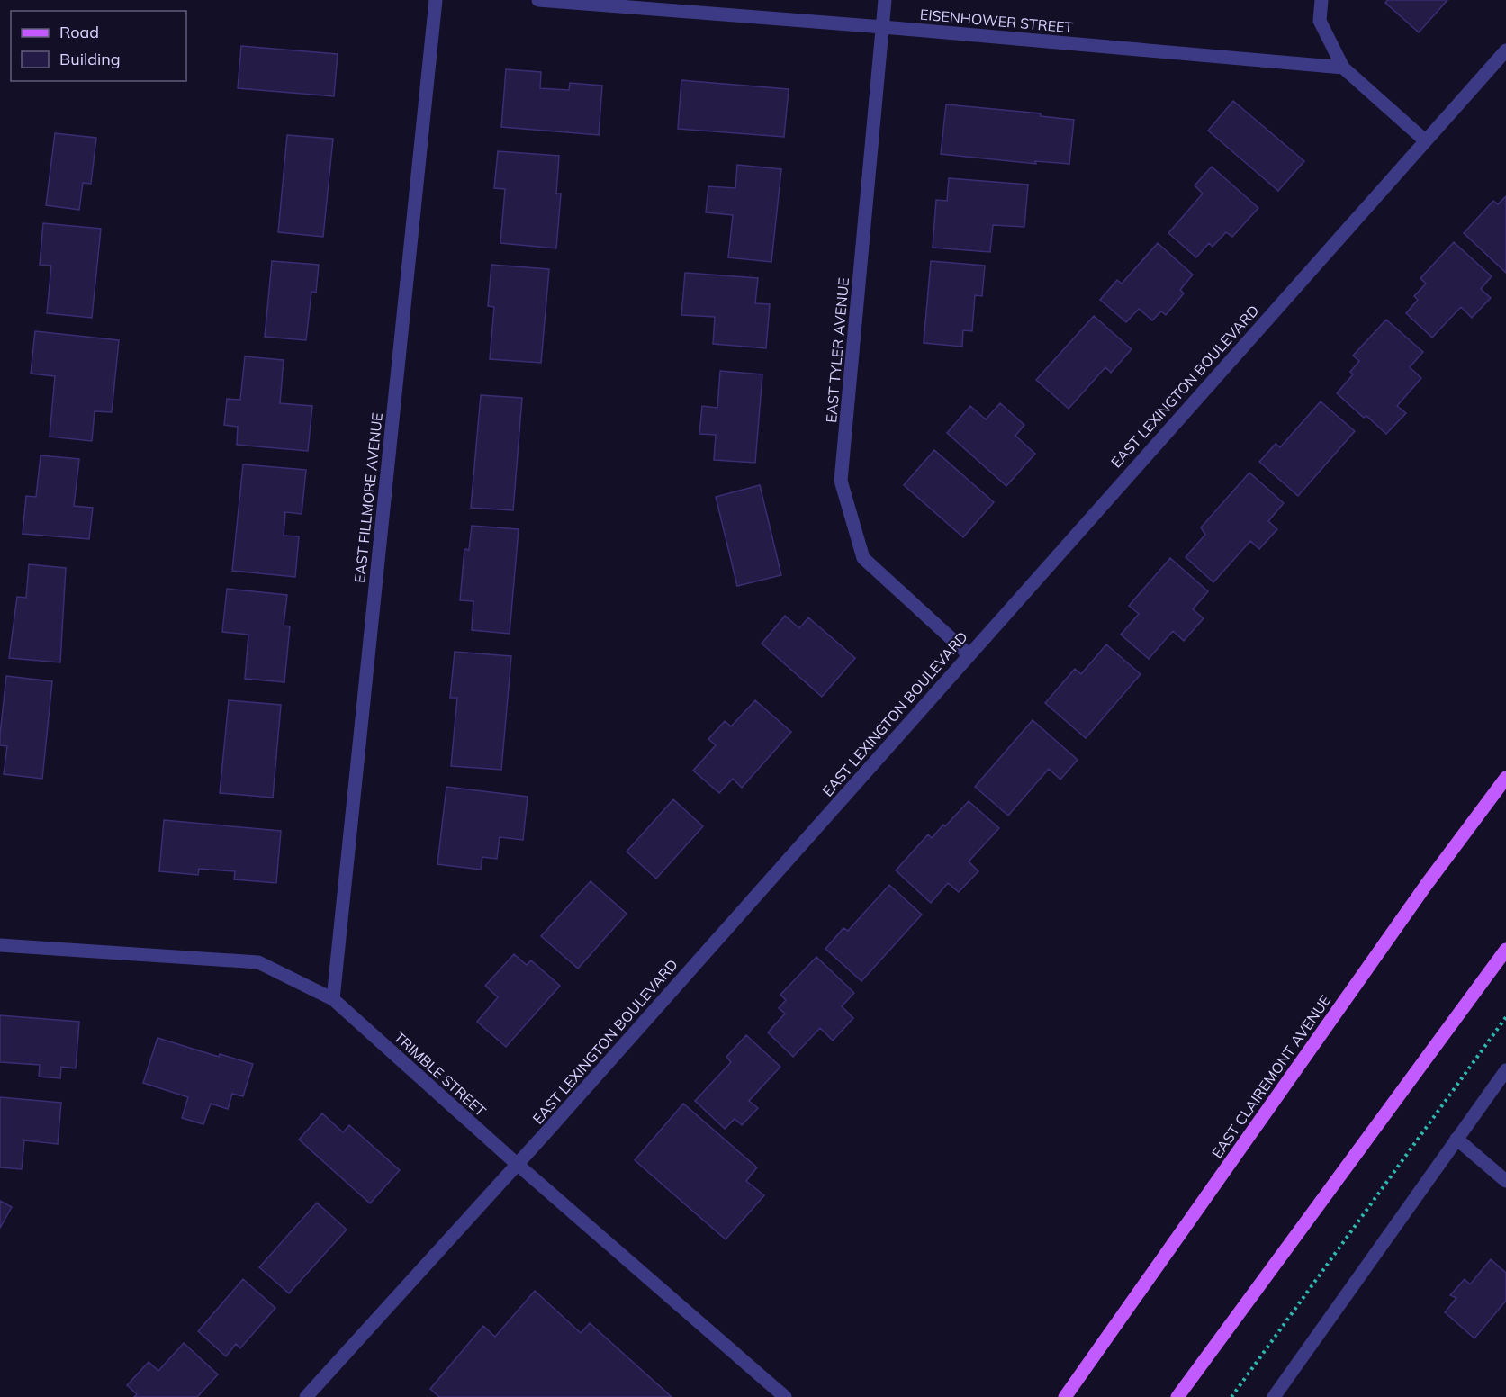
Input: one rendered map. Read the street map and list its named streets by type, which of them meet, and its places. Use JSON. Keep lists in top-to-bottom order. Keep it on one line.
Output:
{"streets":{"main road":["EAST CLAIREMONT AVENUE"],"street":["EISENHOWER STREET","EAST TYLER AVENUE","EAST LEXINGTON BOULEVARD","EAST FILLMORE AVENUE","TRIMBLE STREET"]},"crossings":[["EISENHOWER STREET","EAST TYLER AVENUE"],["EAST TYLER AVENUE","EAST LEXINGTON BOULEVARD"],["EAST LEXINGTON BOULEVARD","TRIMBLE STREET"],["EAST FILLMORE AVENUE","TRIMBLE STREET"]],"legend":["Road","Building"]}
